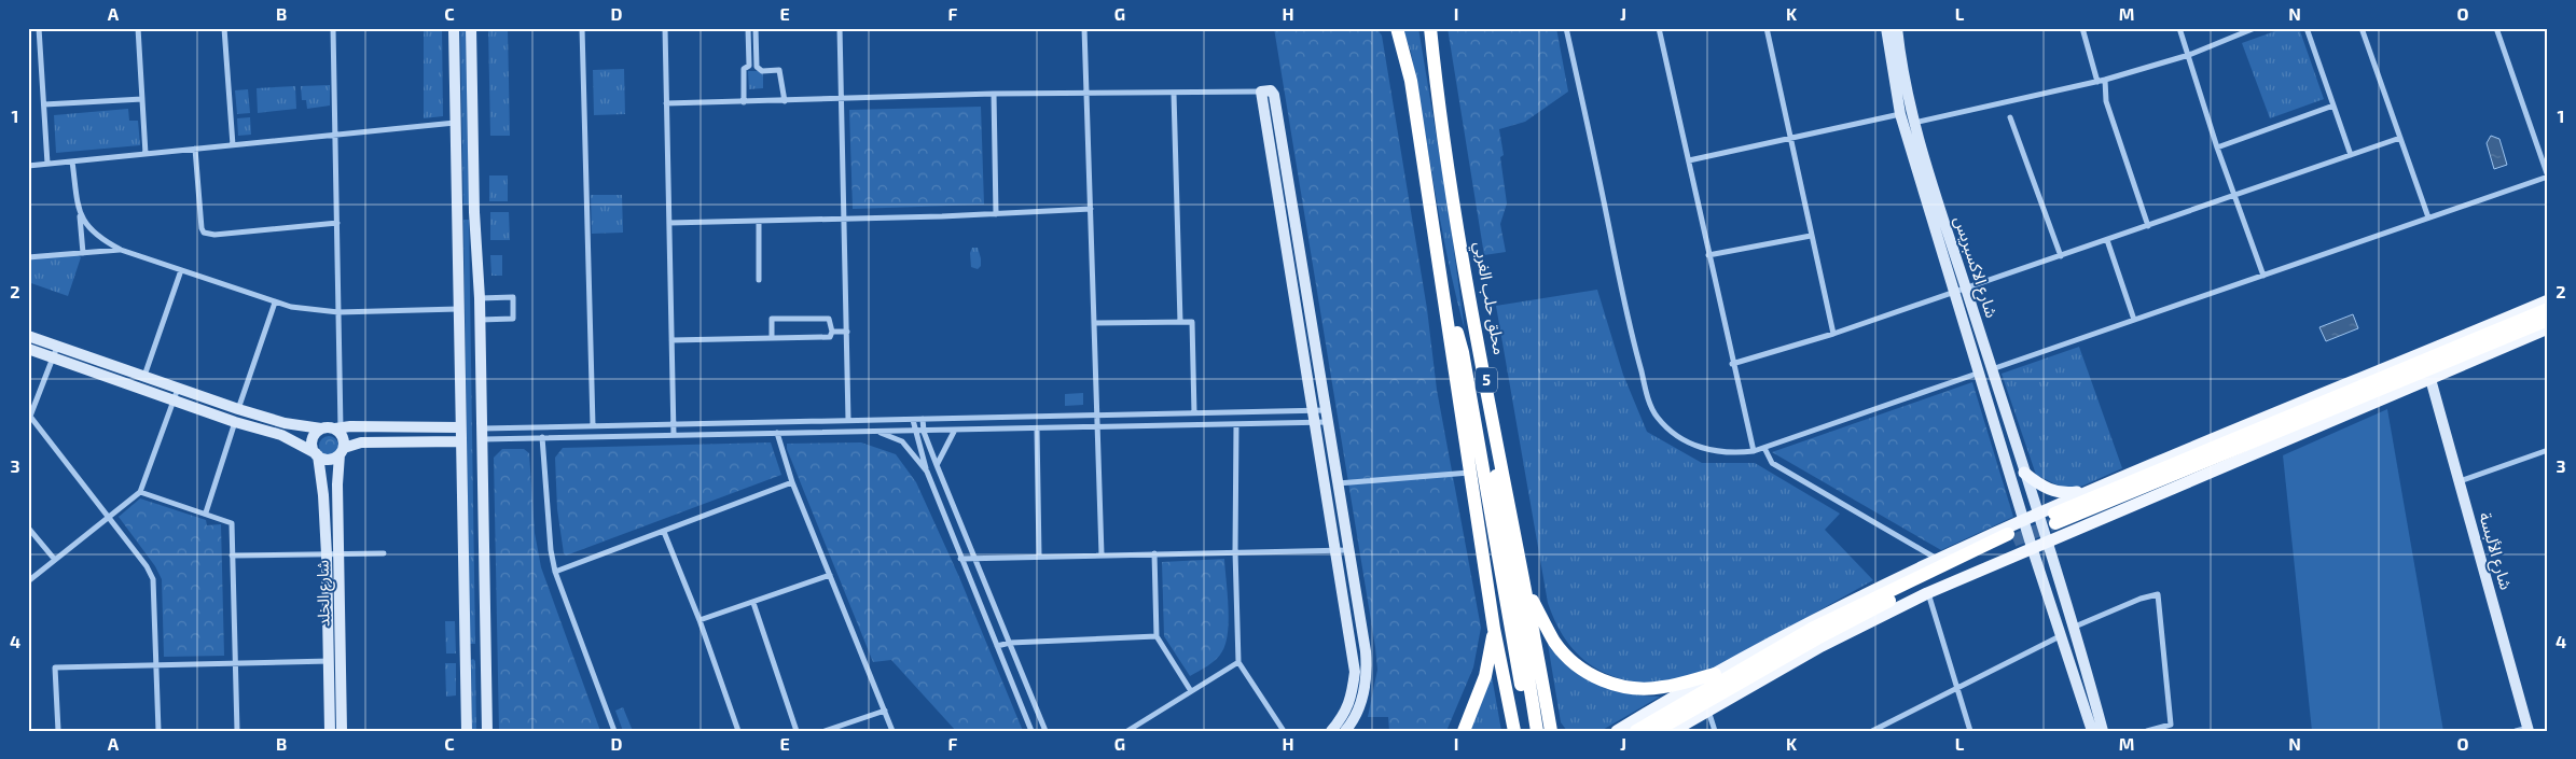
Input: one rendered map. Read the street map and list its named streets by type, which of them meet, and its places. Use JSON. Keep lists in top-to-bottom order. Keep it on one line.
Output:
{"streets":{"highway":["محلق حلب الغربي","5"],"street":["شارع الاكسبريس","شارع الألبسة","شارع الخلد"]},"grid":{"columns":["A","B","C","D","E","F","G","H","I","J","K","L","M","N","O"],"rows":["1","2","3","4"]}}
